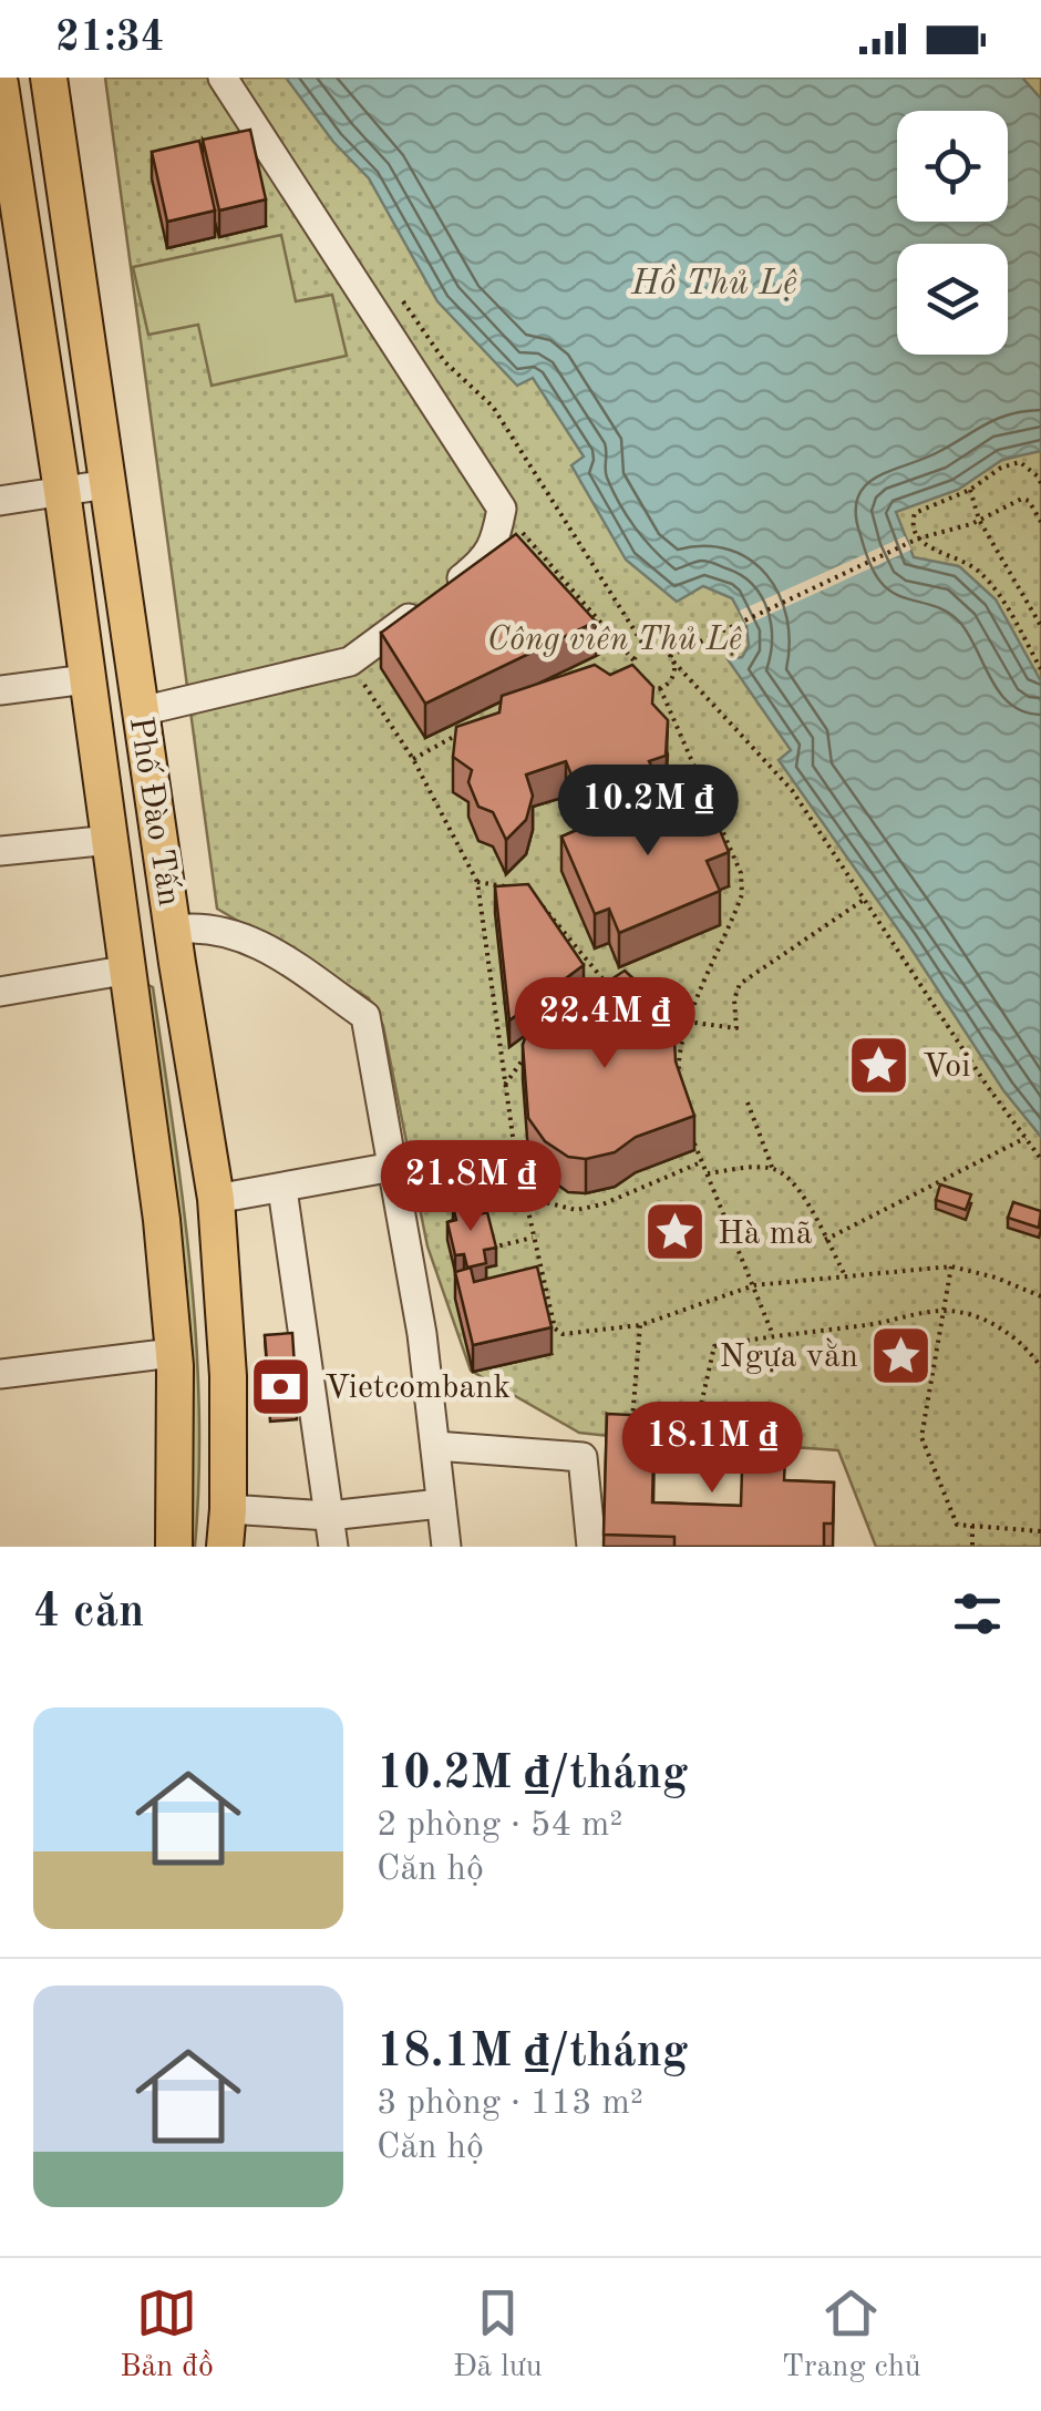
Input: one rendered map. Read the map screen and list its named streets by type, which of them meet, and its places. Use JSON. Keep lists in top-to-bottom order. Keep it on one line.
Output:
{"streets":{"main road":["Phố Đào Tấn"]},"water":["Hồ Thủ Lệ"],"parks":["Công viên Thủ Lệ"],"places":{"place":["Voi","Hà mã","Ngựa vằn"],"bank":["Vietcombank"]},"page":{"status":"21:34","price":["10.2M ₫","22.4M ₫","21.8M ₫","18.1M ₫"],"heading":"4 căn","list":[{"name":"10.2M ₫/tháng","note":"2 phòng · 54 m² · Căn hộ"},{"name":"18.1M ₫/tháng","note":"3 phòng · 113 m² · Căn hộ"}],"tabs":["Bản đồ","Đã lưu","Trang chủ"]}}
